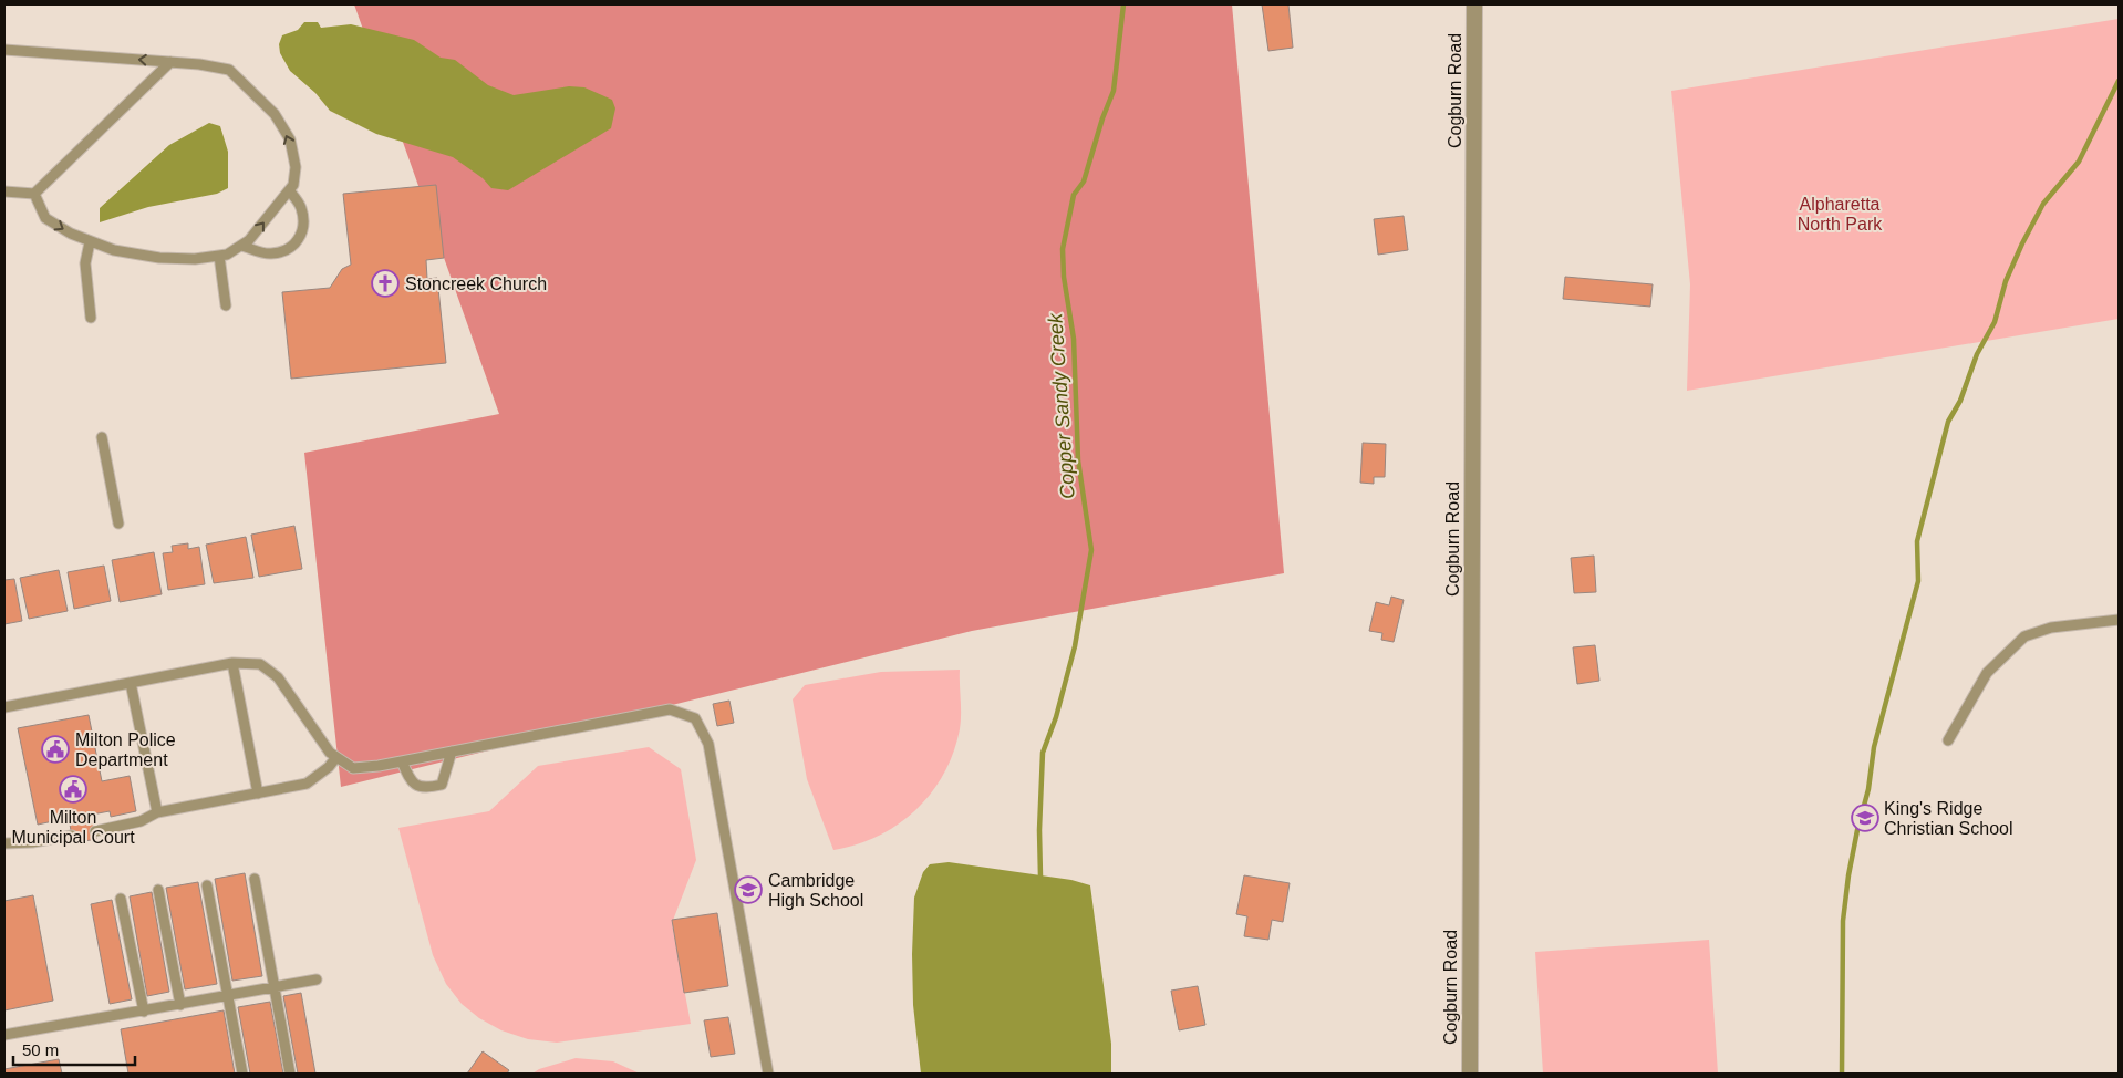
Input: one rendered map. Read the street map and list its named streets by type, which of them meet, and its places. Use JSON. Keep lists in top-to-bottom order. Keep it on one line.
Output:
{"streets":{"street":["Cogburn Road"]},"water":["Copper Sandy Creek"],"parks":["Alpharetta North Park"],"places":{"church":["Stoncreek Church"],"public building":["Milton Police Department","Milton Municipal Court"],"school or university":["King's Ridge Christian School","Cambridge High School"]},"scale_bar":"50 m"}
